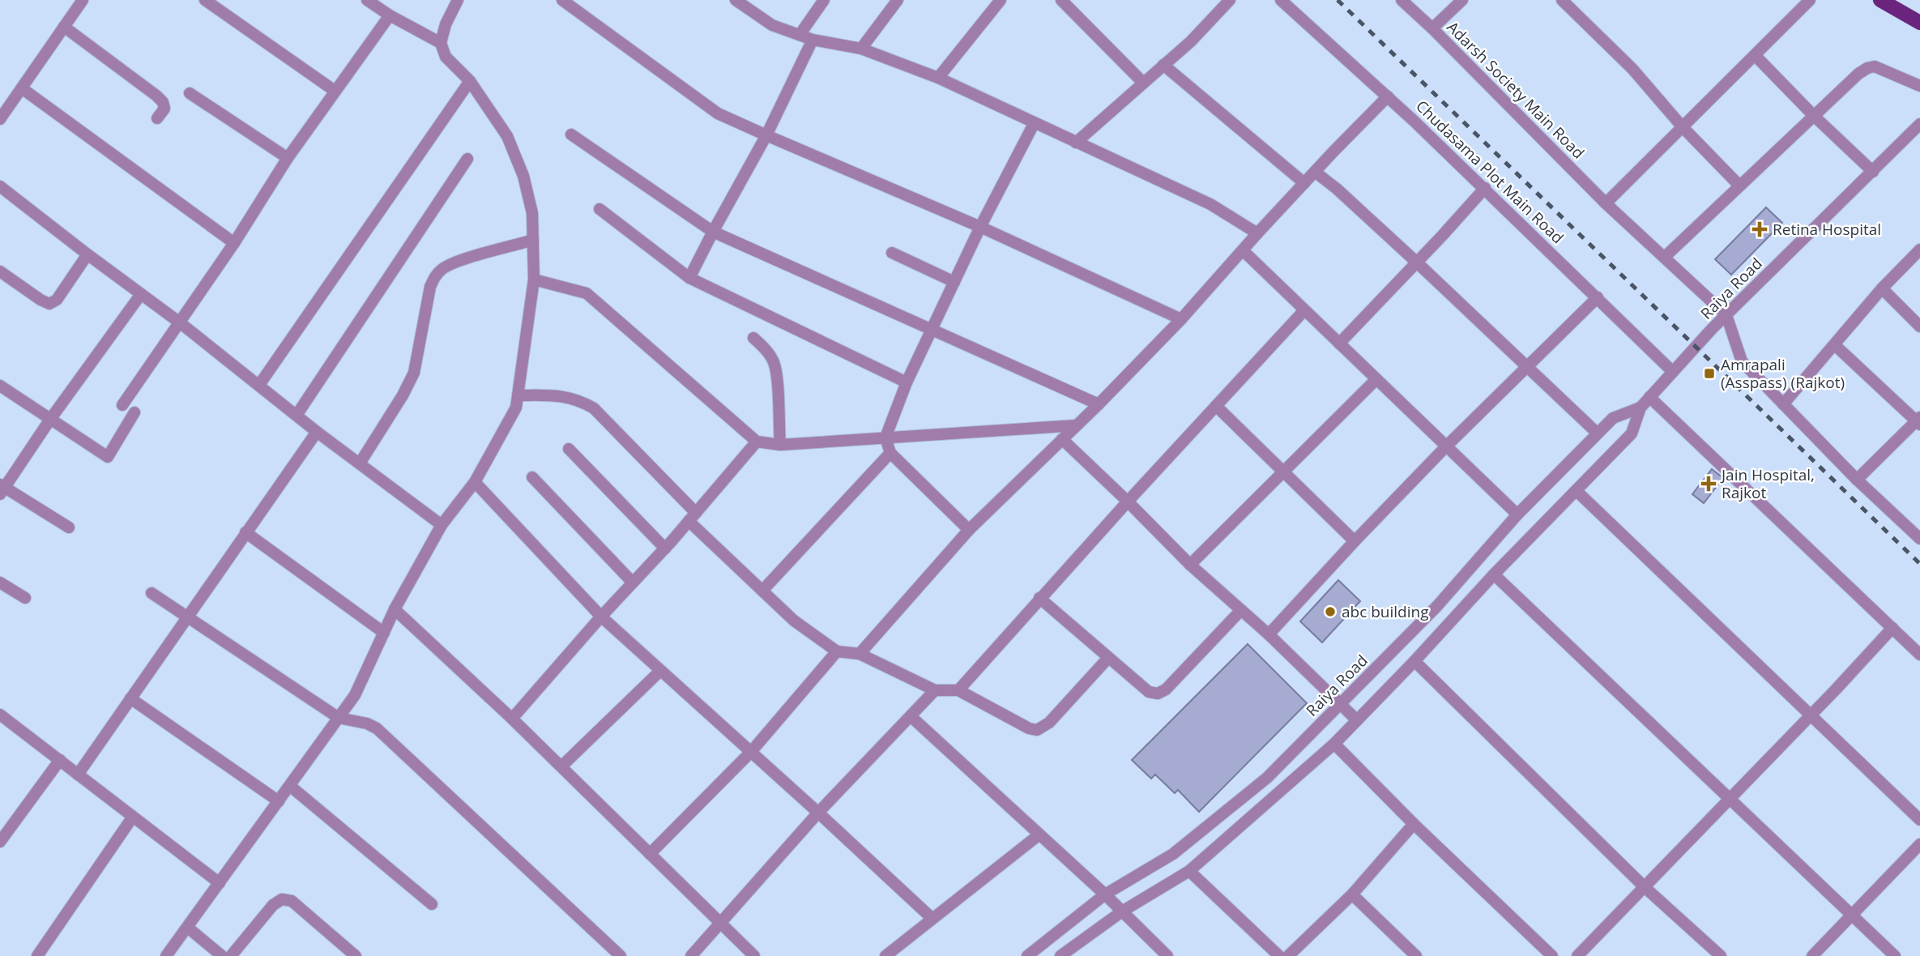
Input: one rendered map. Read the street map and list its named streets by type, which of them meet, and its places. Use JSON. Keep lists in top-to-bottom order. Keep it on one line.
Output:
{"streets":{"street":["Adarsh Society Main Road","Chudasama Plot Main Road","Raiya Road"]},"crossings":[["Adarsh Society Main Road","Raiya Road"],["Chudasama Plot Main Road","Raiya Road"]],"places":{"health":["Retina Hospital","Jain Hospital, Rajkot"],"transit":["Amrapali (Asspass) (Rajkot)"],"other":["abc building"]}}
